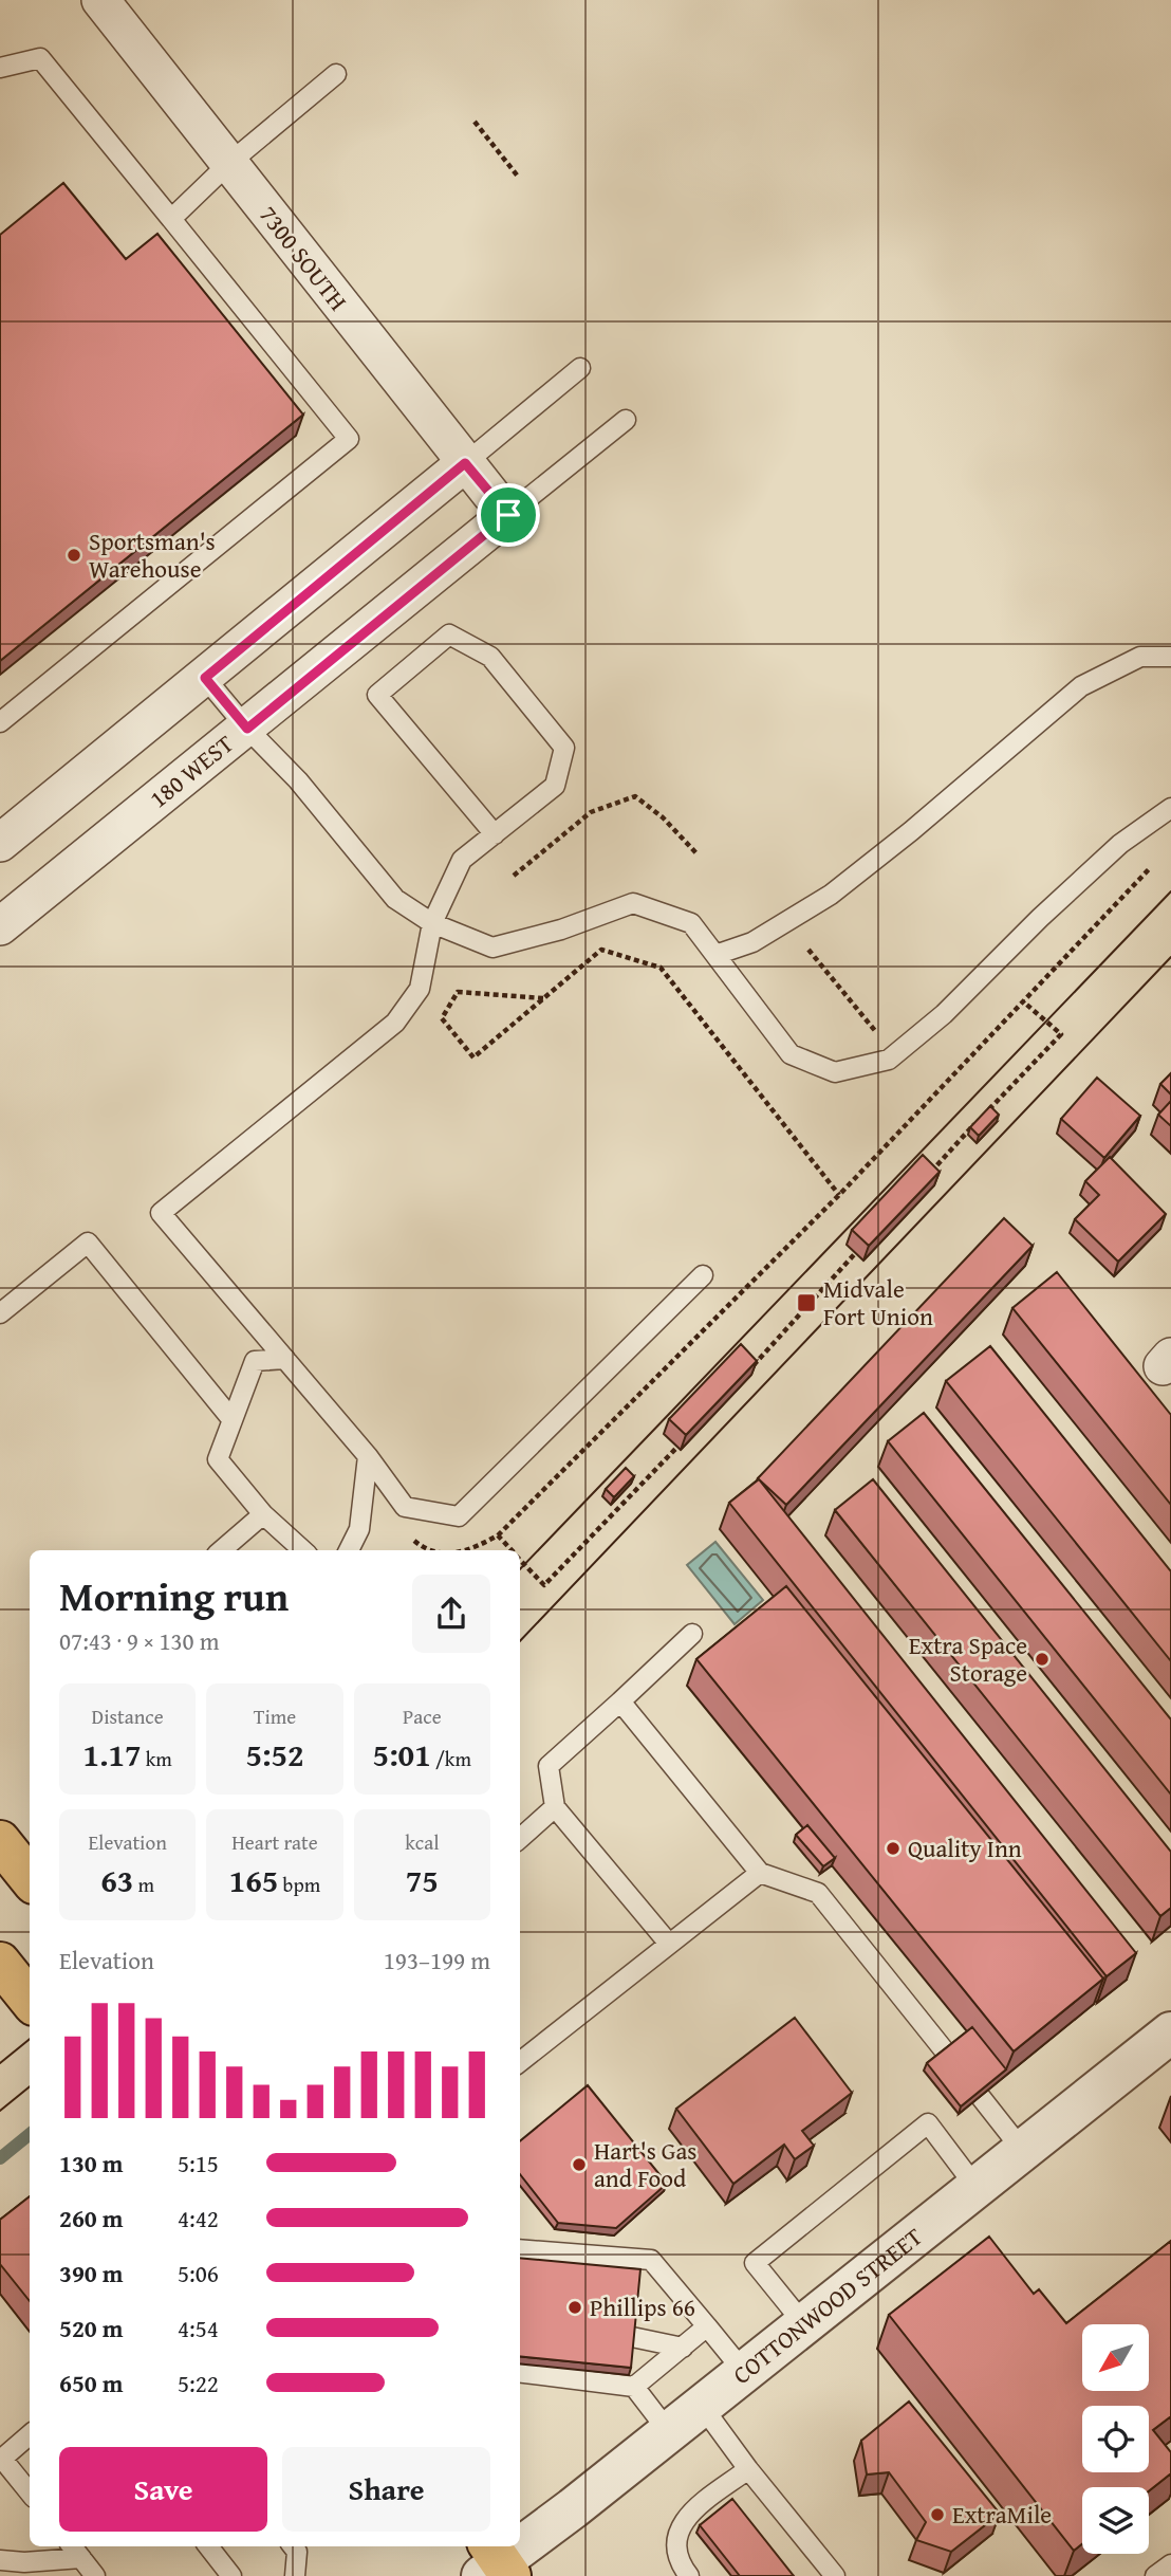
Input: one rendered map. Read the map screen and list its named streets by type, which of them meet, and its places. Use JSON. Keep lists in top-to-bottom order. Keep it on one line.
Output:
{"streets":{"street":["7300 SOUTH","180 WEST","COTTONWOOD STREET"]},"crossings":[["7300 SOUTH","180 WEST"]],"places":{"other":["Sportsman's Warehouse","Extra Space Storage","Quality Inn","Hart's Gas and Food","Phillips 66","ExtraMile"],"transit":["Midvale Fort Union"]},"north":"bottom left","page":{"heading":["Morning run","07:43 · 9 × 130 m"],"stats":[["Distance","1.17 km"],["Time","5:52"],["Pace","5:01 /km"],["Elevation","63 m"],["Heart rate","165 bpm"],["kcal","75"]],"chart":["Elevation","193–199 m"],"list":[{"name":"130 m","note":"5:15"},{"name":"260 m","note":"4:42"},{"name":"390 m","note":"5:06"},{"name":"520 m","note":"4:54"},{"name":"650 m","note":"5:22"}],"buttons":["Save","Share"]}}
